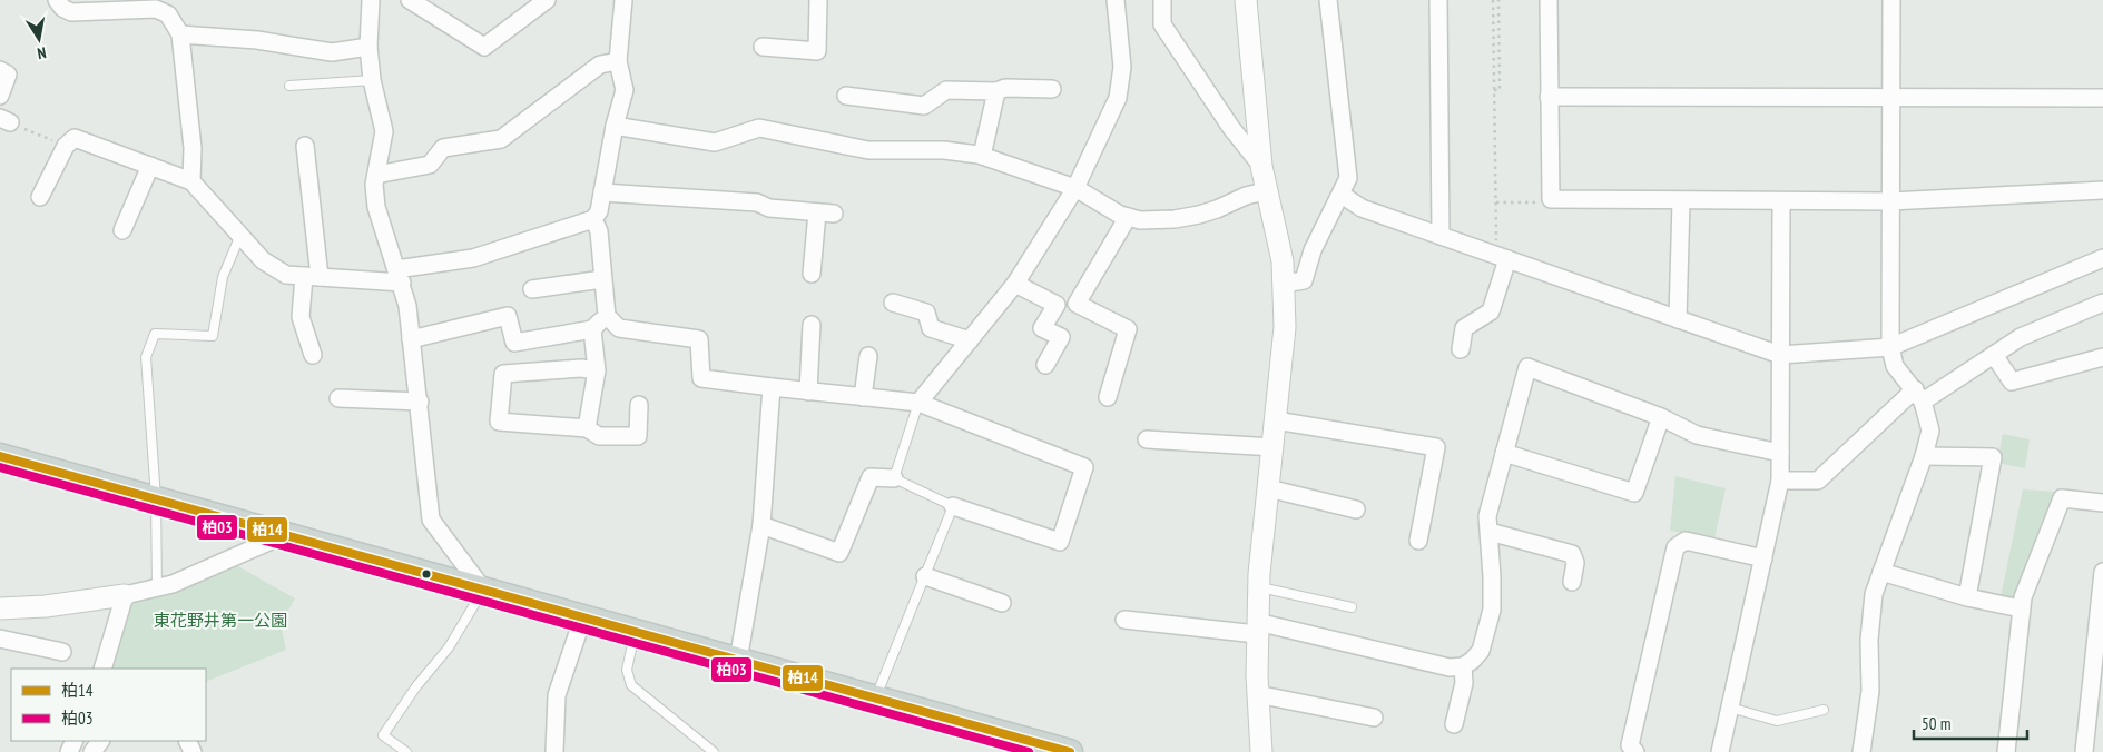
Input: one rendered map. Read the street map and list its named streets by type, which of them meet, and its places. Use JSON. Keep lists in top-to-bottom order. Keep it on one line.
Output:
{"parks":["東花野井第一公園"],"lines":["transit line 柏14","transit line 柏03"],"legend":["柏14","柏03"],"scale_bar":"50 m","north":"bottom"}
